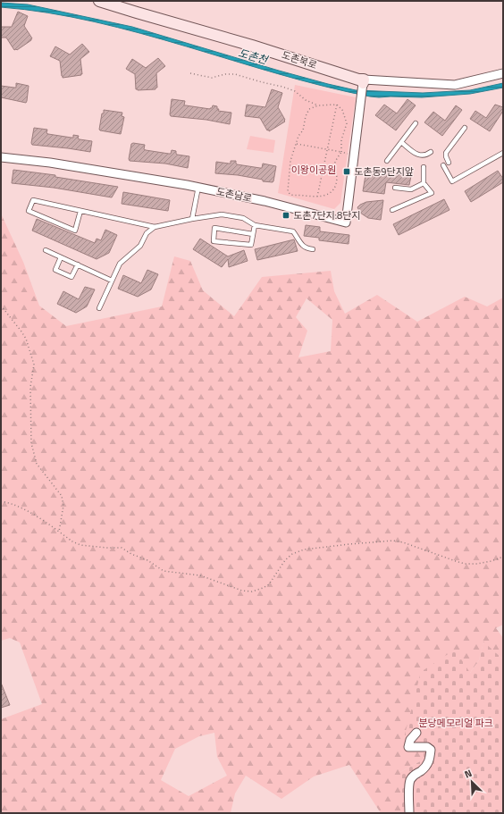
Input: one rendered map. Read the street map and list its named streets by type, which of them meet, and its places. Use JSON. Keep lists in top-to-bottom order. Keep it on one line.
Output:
{"streets":{"street":["도촌북로","도촌남로"]},"crossings":[["도촌북로","도촌남로"]],"water":["도촌천"],"parks":["이왕이공원","분당메모리얼 파크"],"places":{"transit":["도촌동9단지앞","도촌7단지.8단지"]},"north":"top left"}
